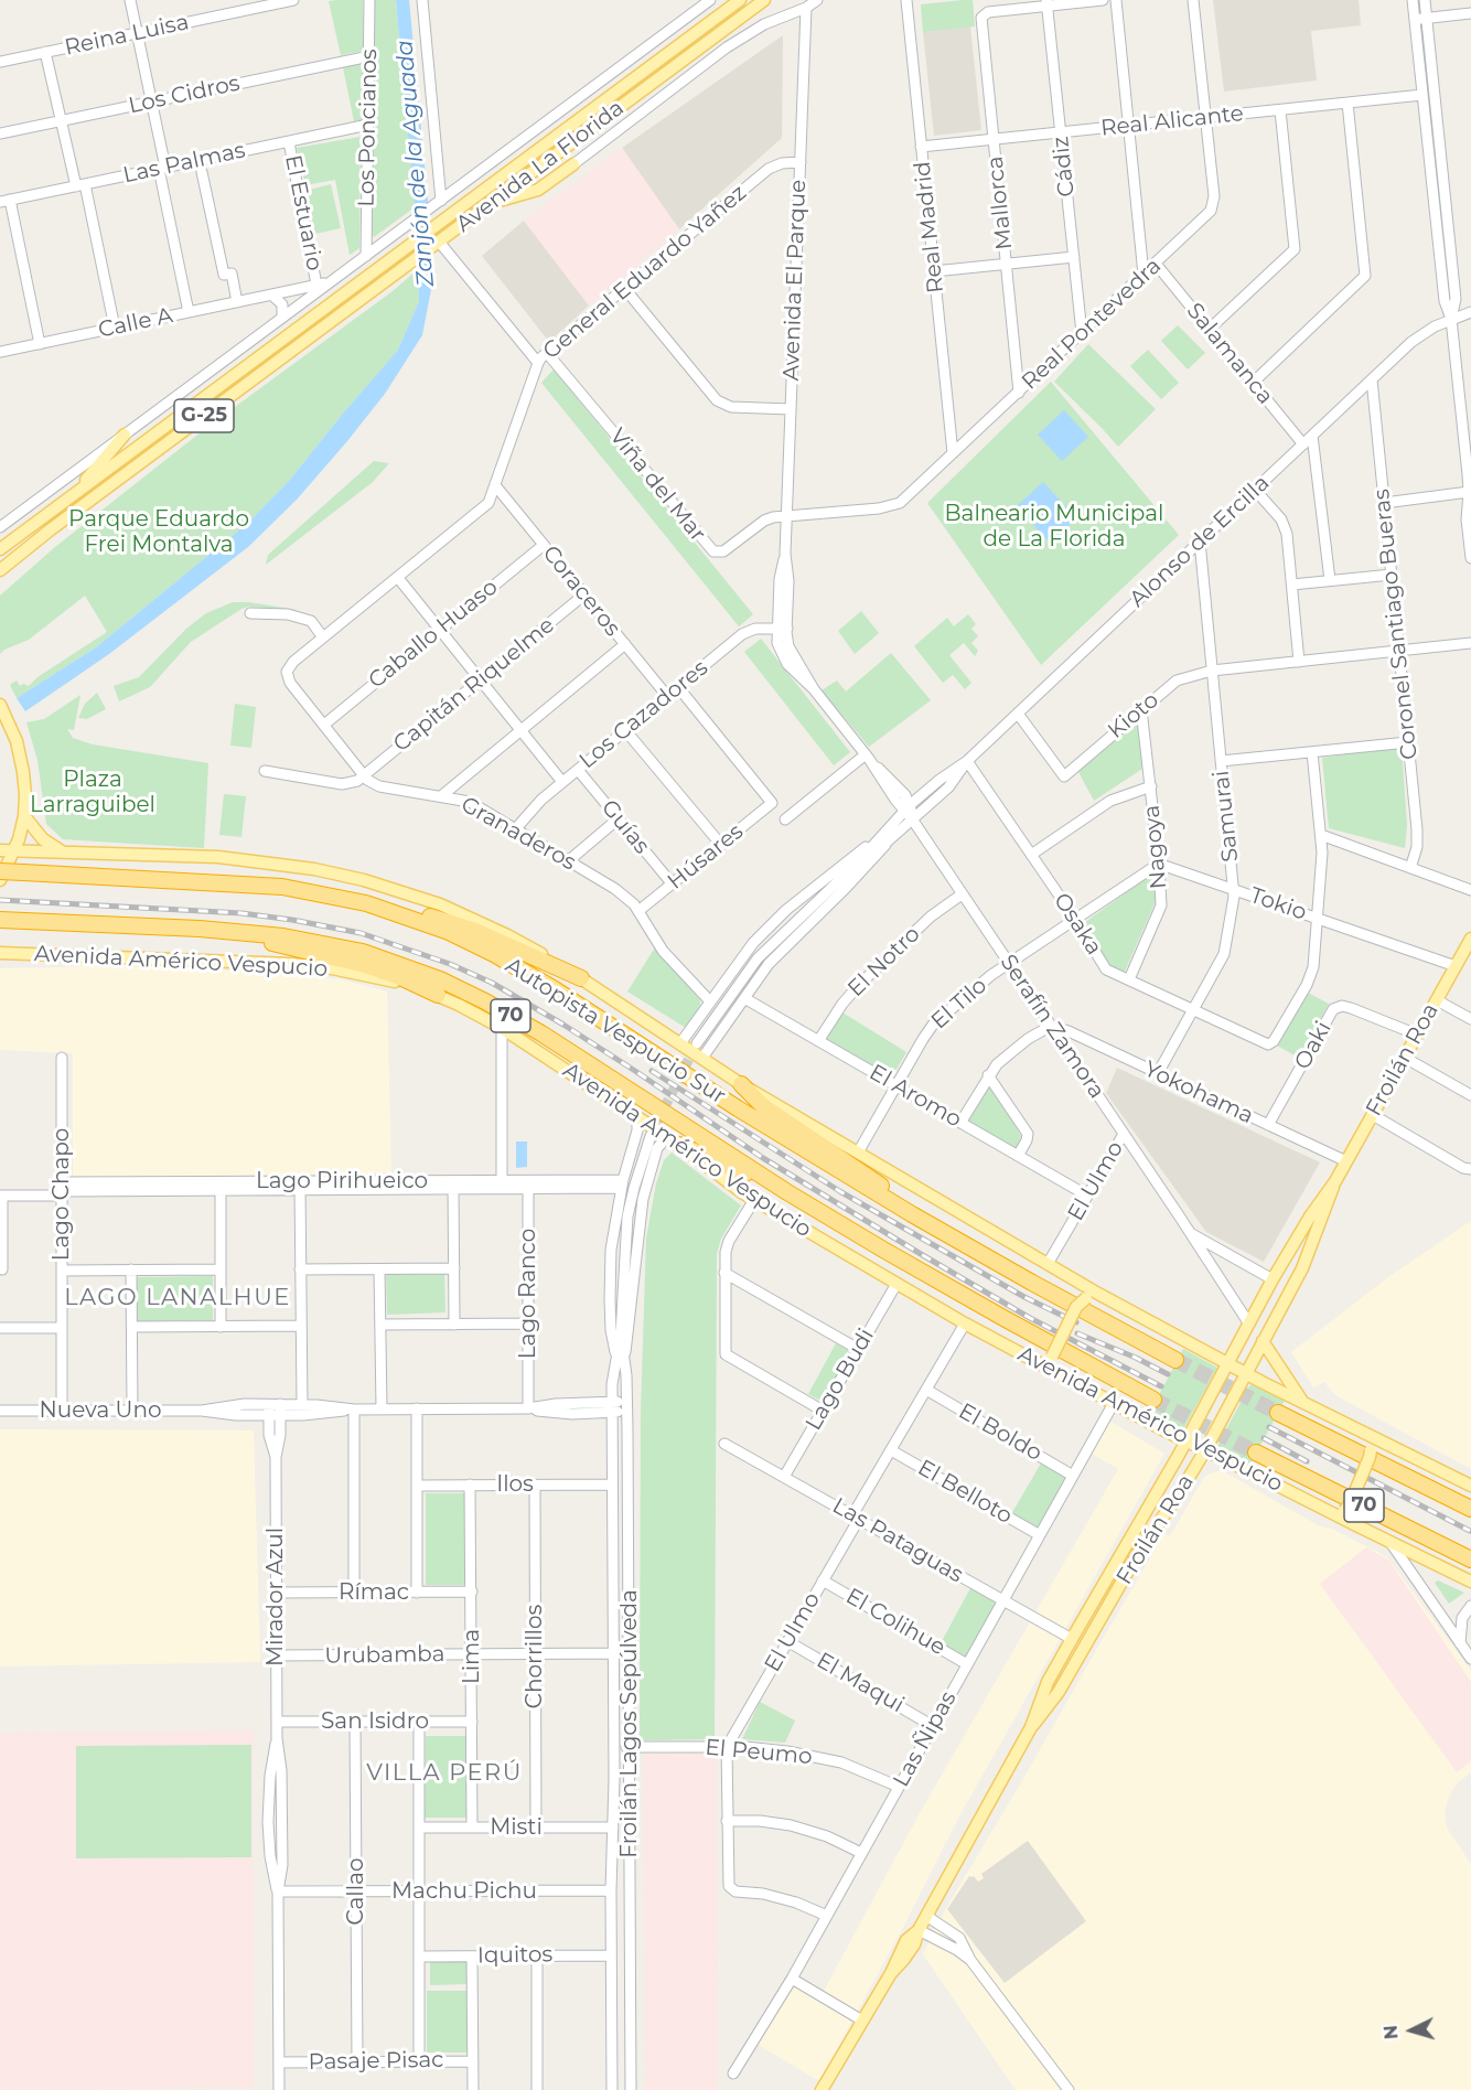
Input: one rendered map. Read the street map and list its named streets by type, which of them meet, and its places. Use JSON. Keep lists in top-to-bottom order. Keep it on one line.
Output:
{"streets":{"highway":["70","Autopista Vespucio Sur"],"main road":["Avenida La Florida","G-25","Avenida Américo Vespucio","Froilán Roa"],"street":["Reina Luisa","Los Cidros","Real Alicante","Los Poncianos","Las Palmas","Cádiz","Mallorca","El Estuario","Real Madrid","General Eduardo Yañez","Avenida El Parque","Calle A","Real Pontevedra","Salamanca","Viña del Mar","Alonso de Ercilla","Coraceros","Coronel Santiago Bueras","Caballo Huaso","Capitán Riquelme","Los Cazadores","Kioto","Samurai","Guías","Granaderos","Nagoya","Húsares","Tokio","Osaka","El Notro","El Tilo","Serafín Zamora","Oaki","Yokohama","El Aromo","Lago Pirihueico","El Ulmo","Lago Chapo","Lago Ranco","Lago Budi","Nueva Uno","El Boldo","Ilos","El Belloto","Las Pataguas","Rímac","Mirador Azul","El Colihue","Urubamba","Lima","Chorrillos","El Maqui","San Isidro","Froilán Lagos Sepúlveda","Las Ñipas","El Peumo","Misti","Callao","Machu Pichu","Iquitos","Pasaje Pisac"]},"crossings":[["Los Cidros","Los Poncianos"],["Real Alicante","Cádiz"],["Real Alicante","Mallorca"],["Real Alicante","Real Madrid"],["Real Alicante","Real Pontevedra"],["Los Poncianos","Las Palmas"],["Los Poncianos","Avenida La Florida"],["Las Palmas","El Estuario"],["Avenida La Florida","Avenida El Parque"],["Avenida La Florida","Calle A"],["Cádiz","Mallorca"],["Cádiz","Real Pontevedra"],["Mallorca","Real Pontevedra"],["El Estuario","Calle A"],["Real Madrid","Real Pontevedra"],["General Eduardo Yañez","Avenida El Parque"],["General Eduardo Yañez","Viña del Mar"],["General Eduardo Yañez","Coraceros"],["General Eduardo Yañez","Caballo Huaso"],["Avenida El Parque","Real Pontevedra"],["Avenida El Parque","Viña del Mar"],["Avenida El Parque","Serafín Zamora"],["Real Pontevedra","Salamanca"],["Real Pontevedra","Viña del Mar"],["Salamanca","Alonso de Ercilla"],["Alonso de Ercilla","Coronel Santiago Bueras"],["Alonso de Ercilla","Kioto"],["Alonso de Ercilla","Samurai"],["Alonso de Ercilla","Granaderos"],["Alonso de Ercilla","Osaka"],["Alonso de Ercilla","Serafín Zamora"],["Alonso de Ercilla","El Aromo"],["Coraceros","Caballo Huaso"],["Coraceros","Capitán Riquelme"],["Coraceros","Los Cazadores"],["Coronel Santiago Bueras","Kioto"],["Capitán Riquelme","Granaderos"],["Los Cazadores","Guías"],["Los Cazadores","Granaderos"],["Los Cazadores","Húsares"],["Los Cazadores","Serafín Zamora"],["Kioto","Samurai"],["Kioto","Nagoya"],["Samurai","Tokio"],["Samurai","Osaka"],["Samurai","Yokohama"],["Guías","Húsares"],["Granaderos","Húsares"],["Nagoya","Tokio"],["Nagoya","Osaka"],["Tokio","Osaka"],["Tokio","Froilán Roa"],["Avenida Américo Vespucio","Froilán Roa"],["Avenida Américo Vespucio","El Ulmo"],["Avenida Américo Vespucio","Lago Budi"],["Avenida Américo Vespucio","Froilán Lagos Sepúlveda"],["Avenida Américo Vespucio","Las Ñipas"],["El Notro","Serafín Zamora"],["El Notro","El Aromo"],["El Tilo","Serafín Zamora"],["El Tilo","El Aromo"],["Serafín Zamora","Froilán Roa"],["Serafín Zamora","Yokohama"],["Serafín Zamora","El Ulmo"],["Oaki","Froilán Roa"],["Oaki","Yokohama"],["Froilán Roa","Yokohama"],["Froilán Roa","Las Pataguas"],["El Aromo","El Ulmo"],["Lago Pirihueico","Lago Chapo"],["Lago Pirihueico","Lago Ranco"],["Lago Pirihueico","Froilán Lagos Sepúlveda"],["El Ulmo","El Boldo"],["El Ulmo","El Belloto"],["El Ulmo","Las Pataguas"],["El Ulmo","El Colihue"],["El Ulmo","El Maqui"],["El Ulmo","El Peumo"],["Lago Chapo","Nueva Uno"],["Lago Ranco","Nueva Uno"],["Lago Budi","Las Pataguas"],["Nueva Uno","Mirador Azul"],["Nueva Uno","Froilán Lagos Sepúlveda"],["El Boldo","Las Ñipas"],["Ilos","Lima"],["Ilos","Chorrillos"],["Ilos","Froilán Lagos Sepúlveda"],["El Belloto","Las Ñipas"],["Las Pataguas","Las Ñipas"],["Rímac","Mirador Azul"],["Rímac","Lima"],["Mirador Azul","Urubamba"],["Mirador Azul","San Isidro"],["Mirador Azul","Machu Pichu"],["Mirador Azul","Pasaje Pisac"],["El Colihue","Las Ñipas"],["Urubamba","Lima"],["Urubamba","Chorrillos"],["Urubamba","Froilán Lagos Sepúlveda"],["Lima","San Isidro"],["Lima","Misti"],["Chorrillos","Misti"],["El Maqui","Las Ñipas"],["San Isidro","Callao"],["Froilán Lagos Sepúlveda","El Peumo"],["Froilán Lagos Sepúlveda","Misti"],["Froilán Lagos Sepúlveda","Machu Pichu"],["Froilán Lagos Sepúlveda","Iquitos"],["Las Ñipas","El Peumo"],["Callao","Machu Pichu"],["Callao","Pasaje Pisac"]],"districts":["LAGO LANALHUE","VILLA PERÚ"],"water":["Zanjón de la Aguada"],"parks":["Balneario Municipal de La Florida","Parque Eduardo Frei Montalva","Plaza Larraguibel"],"north":"left"}
